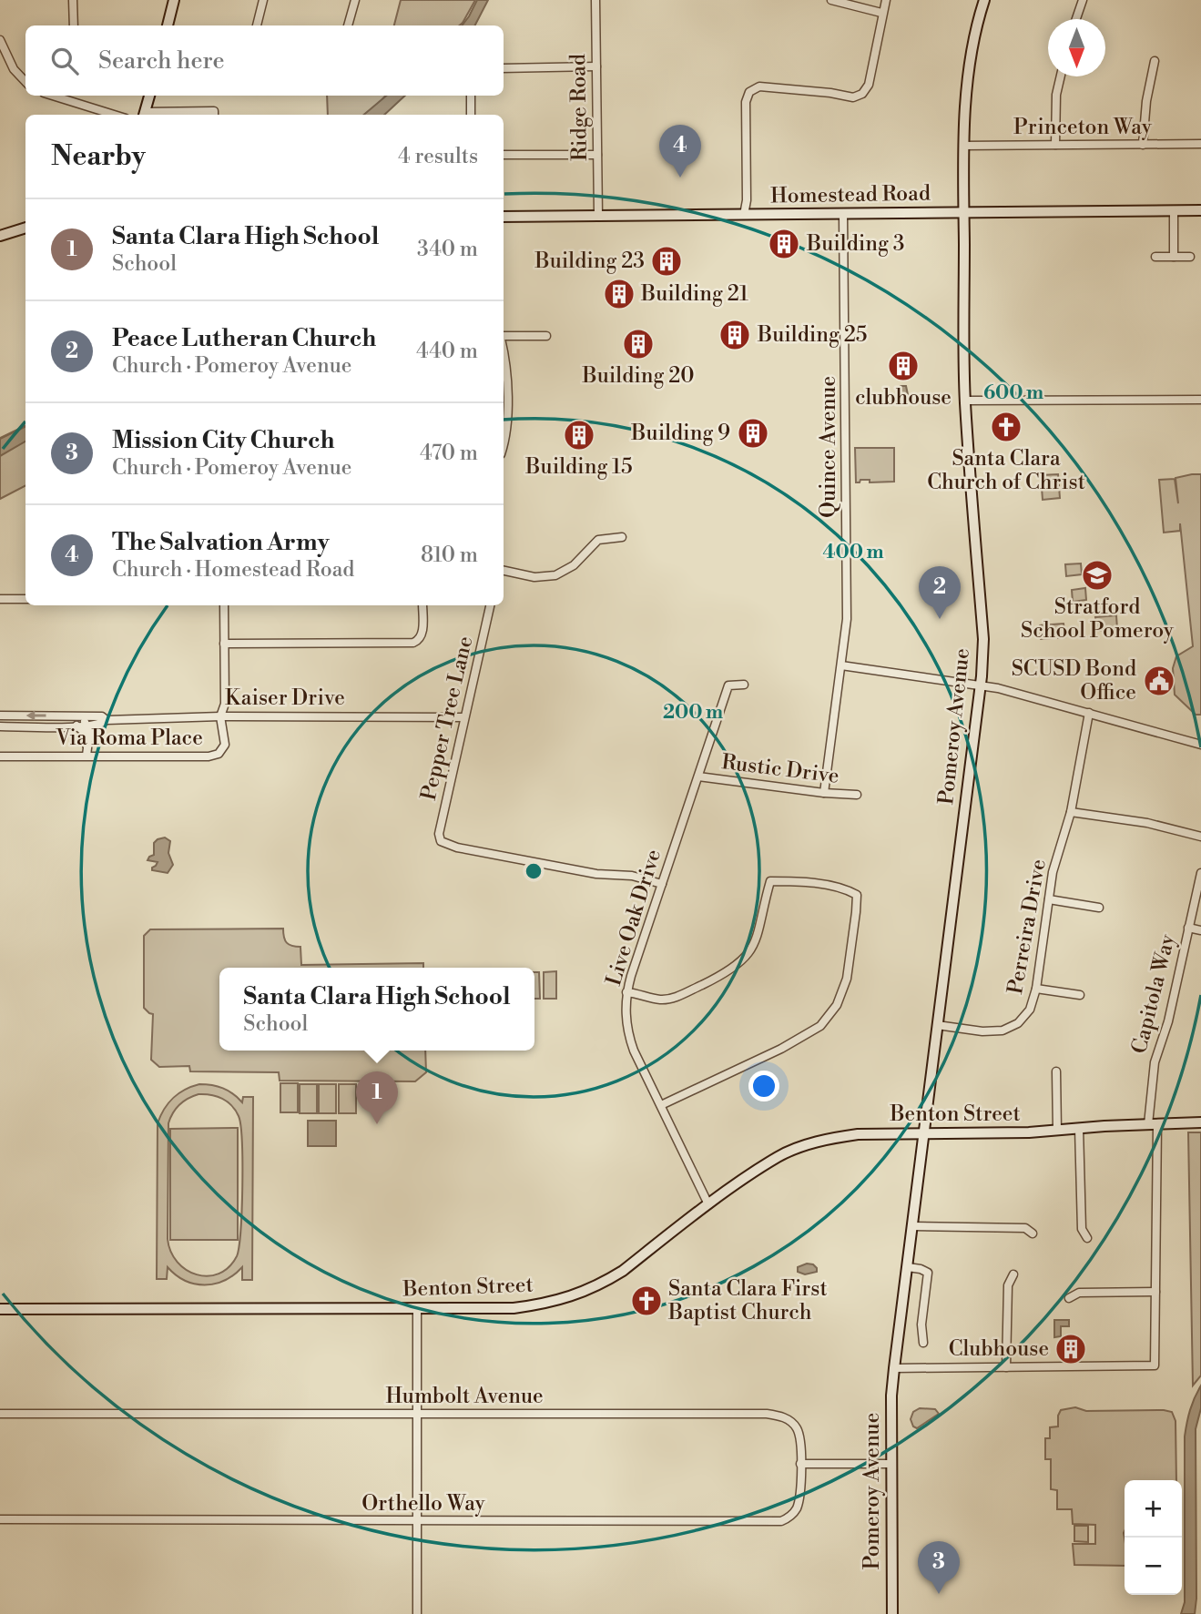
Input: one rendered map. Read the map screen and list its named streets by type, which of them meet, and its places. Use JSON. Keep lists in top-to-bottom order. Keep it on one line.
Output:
{"streets":{"main road":["Homestead Road","Pomeroy Avenue","Benton Street"],"street":["Ridge Road","Princeton Way","Quince Avenue","Kaiser Drive","Pepper Tree Lane","Via Roma Place","Rustic Drive","Live Oak Drive","Perreira Drive","Capitola Way","Humbolt Avenue","Orthello Way"]},"crossings":[["Ridge Road","Homestead Road"],["Princeton Way","Pomeroy Avenue"],["Homestead Road","Quince Avenue"],["Homestead Road","Pomeroy Avenue"],["Quince Avenue","Rustic Drive"],["Kaiser Drive","Pepper Tree Lane"],["Kaiser Drive","Via Roma Place"],["Pepper Tree Lane","Live Oak Drive"],["Pomeroy Avenue","Perreira Drive"],["Pomeroy Avenue","Benton Street"],["Rustic Drive","Live Oak Drive"],["Live Oak Drive","Benton Street"],["Capitola Way","Benton Street"],["Humbolt Avenue","Orthello Way"]],"places":{"building":["Building 3","Building 23","Building 21","Building 25","Building 20","clubhouse","Building 9","Building 15","Clubhouse"],"church":["Santa Clara Church of Christ","Santa Clara First Baptist Church"],"school or university":["Stratford School Pomeroy"],"public building":["SCUSD Bond Office"]},"north":"bottom","page":{"search":"Search here","heading":["Nearby","4 results"],"pins":["4","2","1","3"],"list":[{"mark":"1","name":"Santa Clara High School","note":"School","value":"340 m"},{"mark":"2","name":"Peace Lutheran Church","note":"Church · Pomeroy Avenue","value":"440 m"},{"mark":"3","name":"Mission City Church","note":"Church · Pomeroy Avenue","value":"470 m"},{"mark":"4","name":"The Salvation Army","note":"Church · Homestead Road","value":"810 m"}],"popup":["Santa Clara High School","School"],"map_buttons":["+","−"]},"rings":["600 m","400 m","200 m"]}
